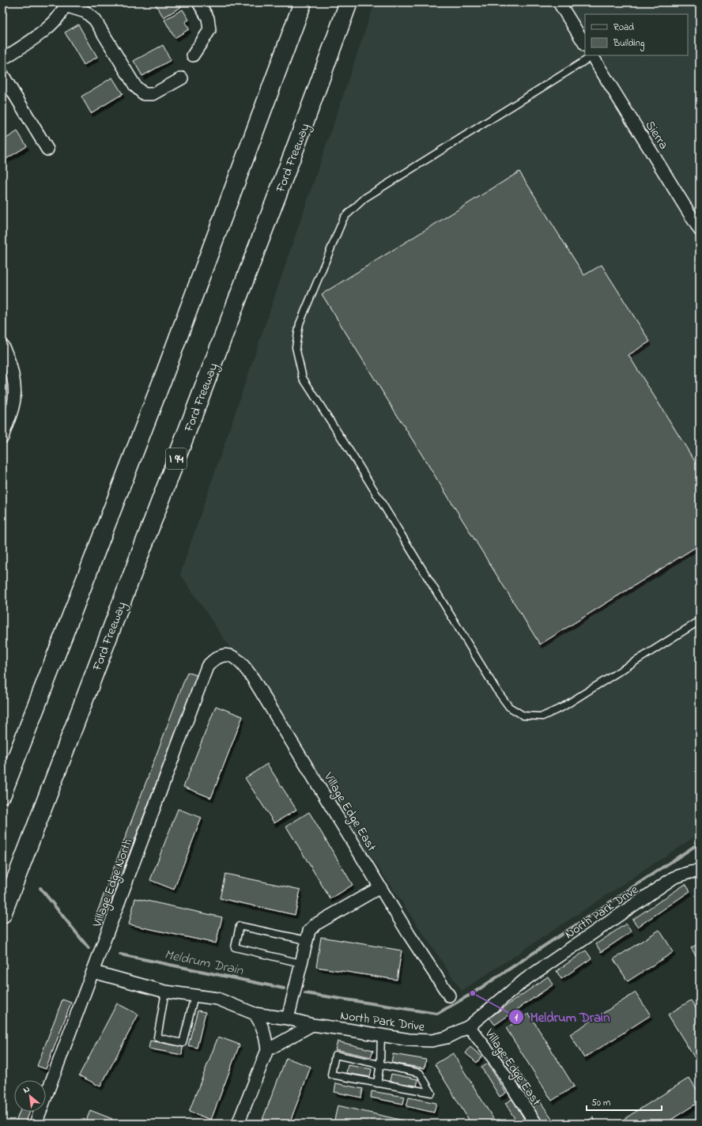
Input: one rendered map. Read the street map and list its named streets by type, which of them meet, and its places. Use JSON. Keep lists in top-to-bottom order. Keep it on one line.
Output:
{"streets":{"highway":["Ford Freeway","I 94"],"street":["Sierra","Village Edge East","Village Edge North","North Park Drive"]},"crossings":[["Village Edge East","Village Edge North"],["Village Edge East","North Park Drive"],["Village Edge North","North Park Drive"]],"water":["Meldrum Drain"],"places":["Meldrum Drain"],"legend":["Road","Building"],"scale_bar":"50 m","north":"top left"}
